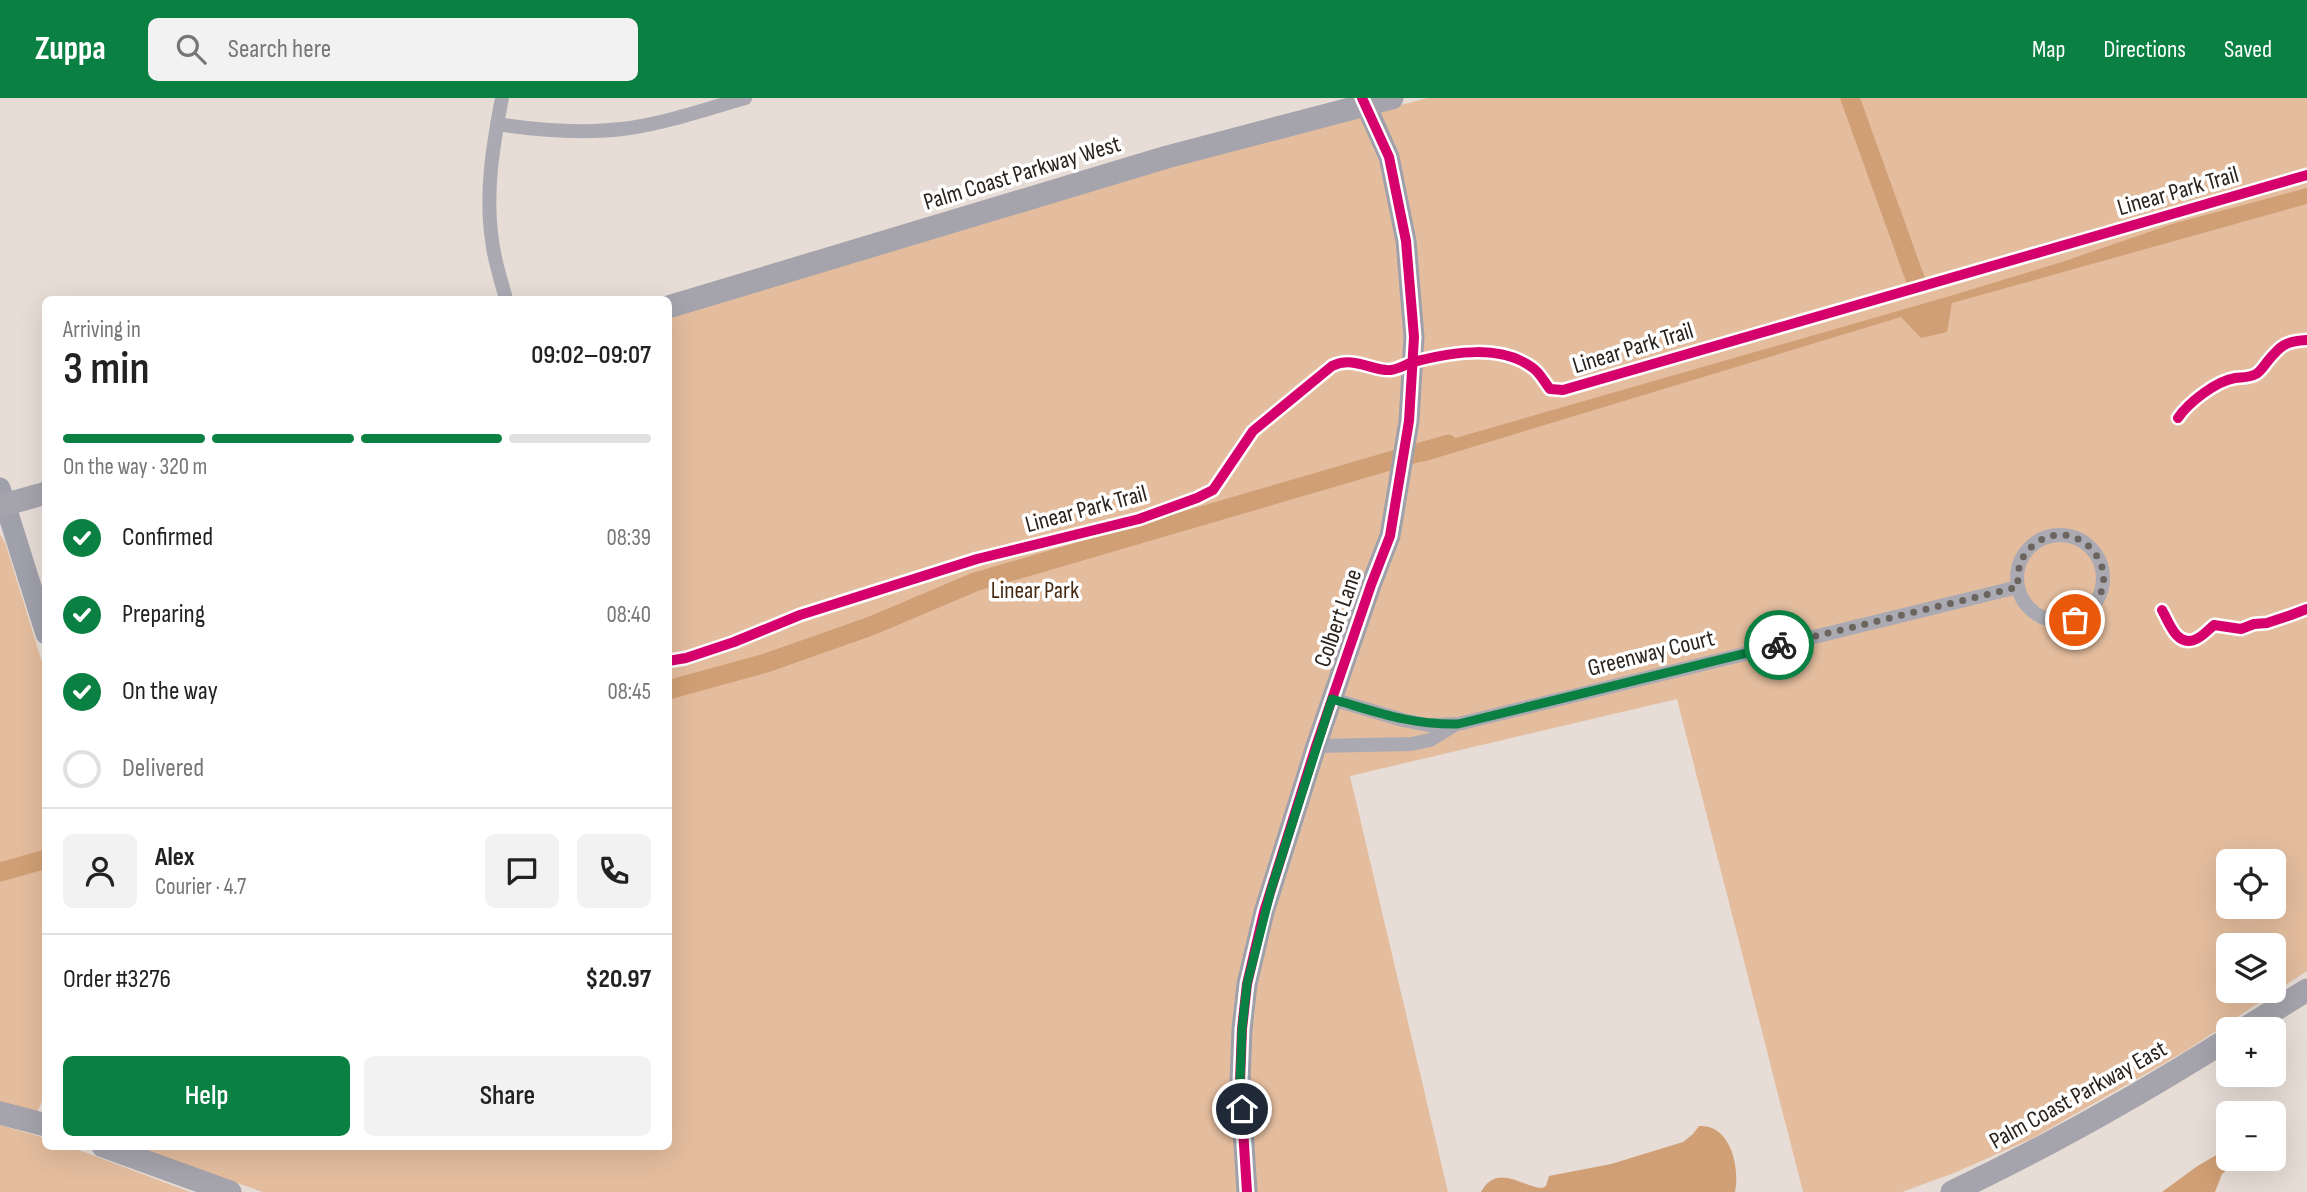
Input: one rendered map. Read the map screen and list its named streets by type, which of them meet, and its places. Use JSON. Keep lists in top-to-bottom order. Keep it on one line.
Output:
{"streets":{"main road":["Palm Coast Parkway West","Palm Coast Parkway East"],"street":["Colbert Lane","Greenway Court"],"cycle path":["Linear Park Trail"]},"crossings":[["Palm Coast Parkway West","Colbert Lane"]],"parks":["Linear Park"],"page":{"header":"Zuppa","search":"Search here","nav":["Map","Directions","Saved"],"heading":["3 min","Arriving in","09:02–09:07"],"panel":["Alex","Courier · 4.7","Order #3276","$20.97"],"bar":"On the way · 320 m","list":[["Confirmed","08:39"],["Preparing","08:40"],["On the way","08:45"],"Delivered"],"map_buttons":["+","−"],"buttons":["Help","Share"]}}
